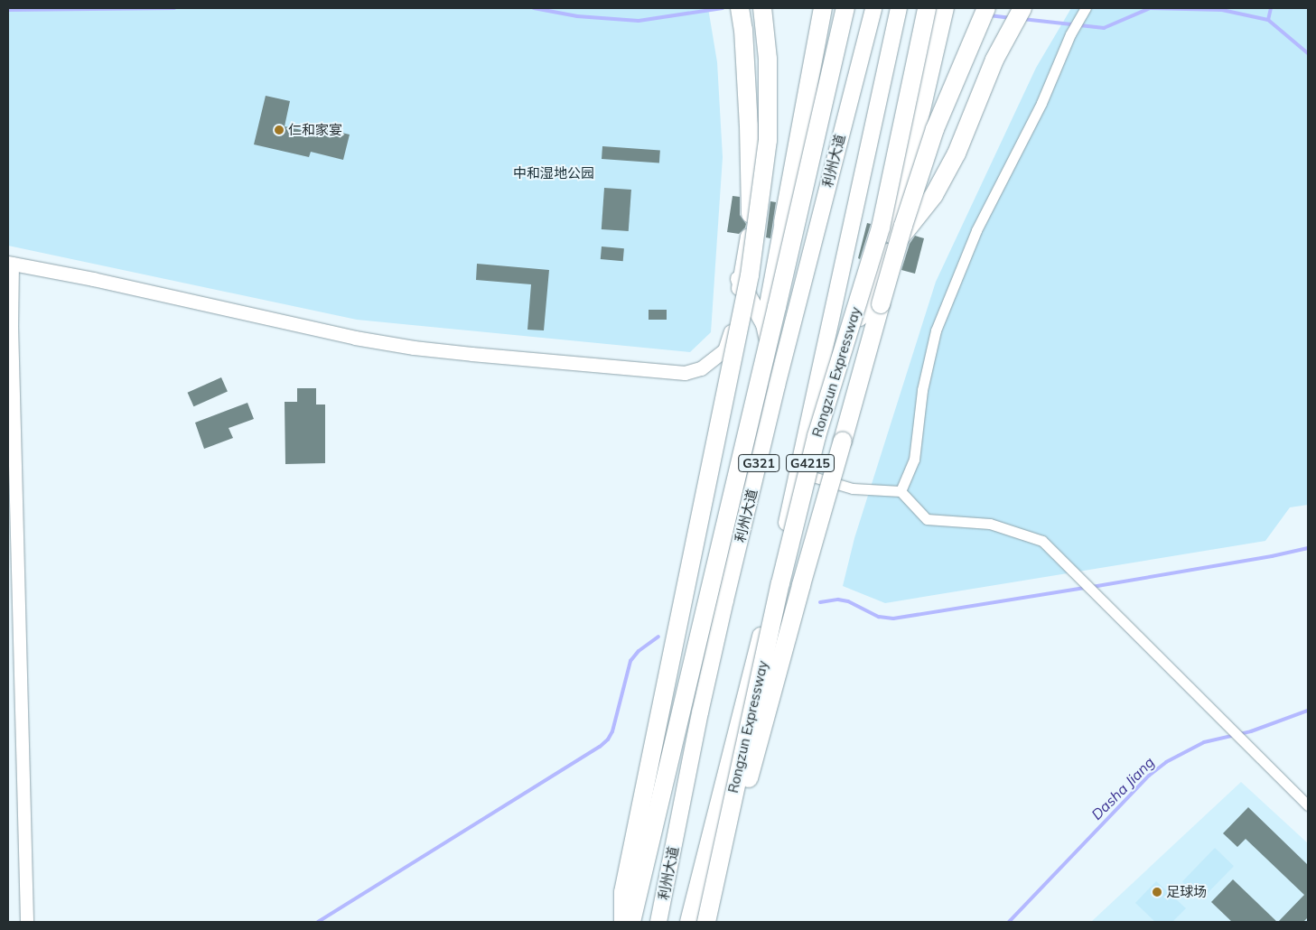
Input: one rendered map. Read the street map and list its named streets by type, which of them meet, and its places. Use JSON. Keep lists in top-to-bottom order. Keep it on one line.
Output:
{"streets":{"highway":["利州大道","Rongzun Expressway","G321","G4215"]},"water":["Dasha Jiang"],"parks":["中和湿地公园"],"places":["仁和家宴","足球场"]}
